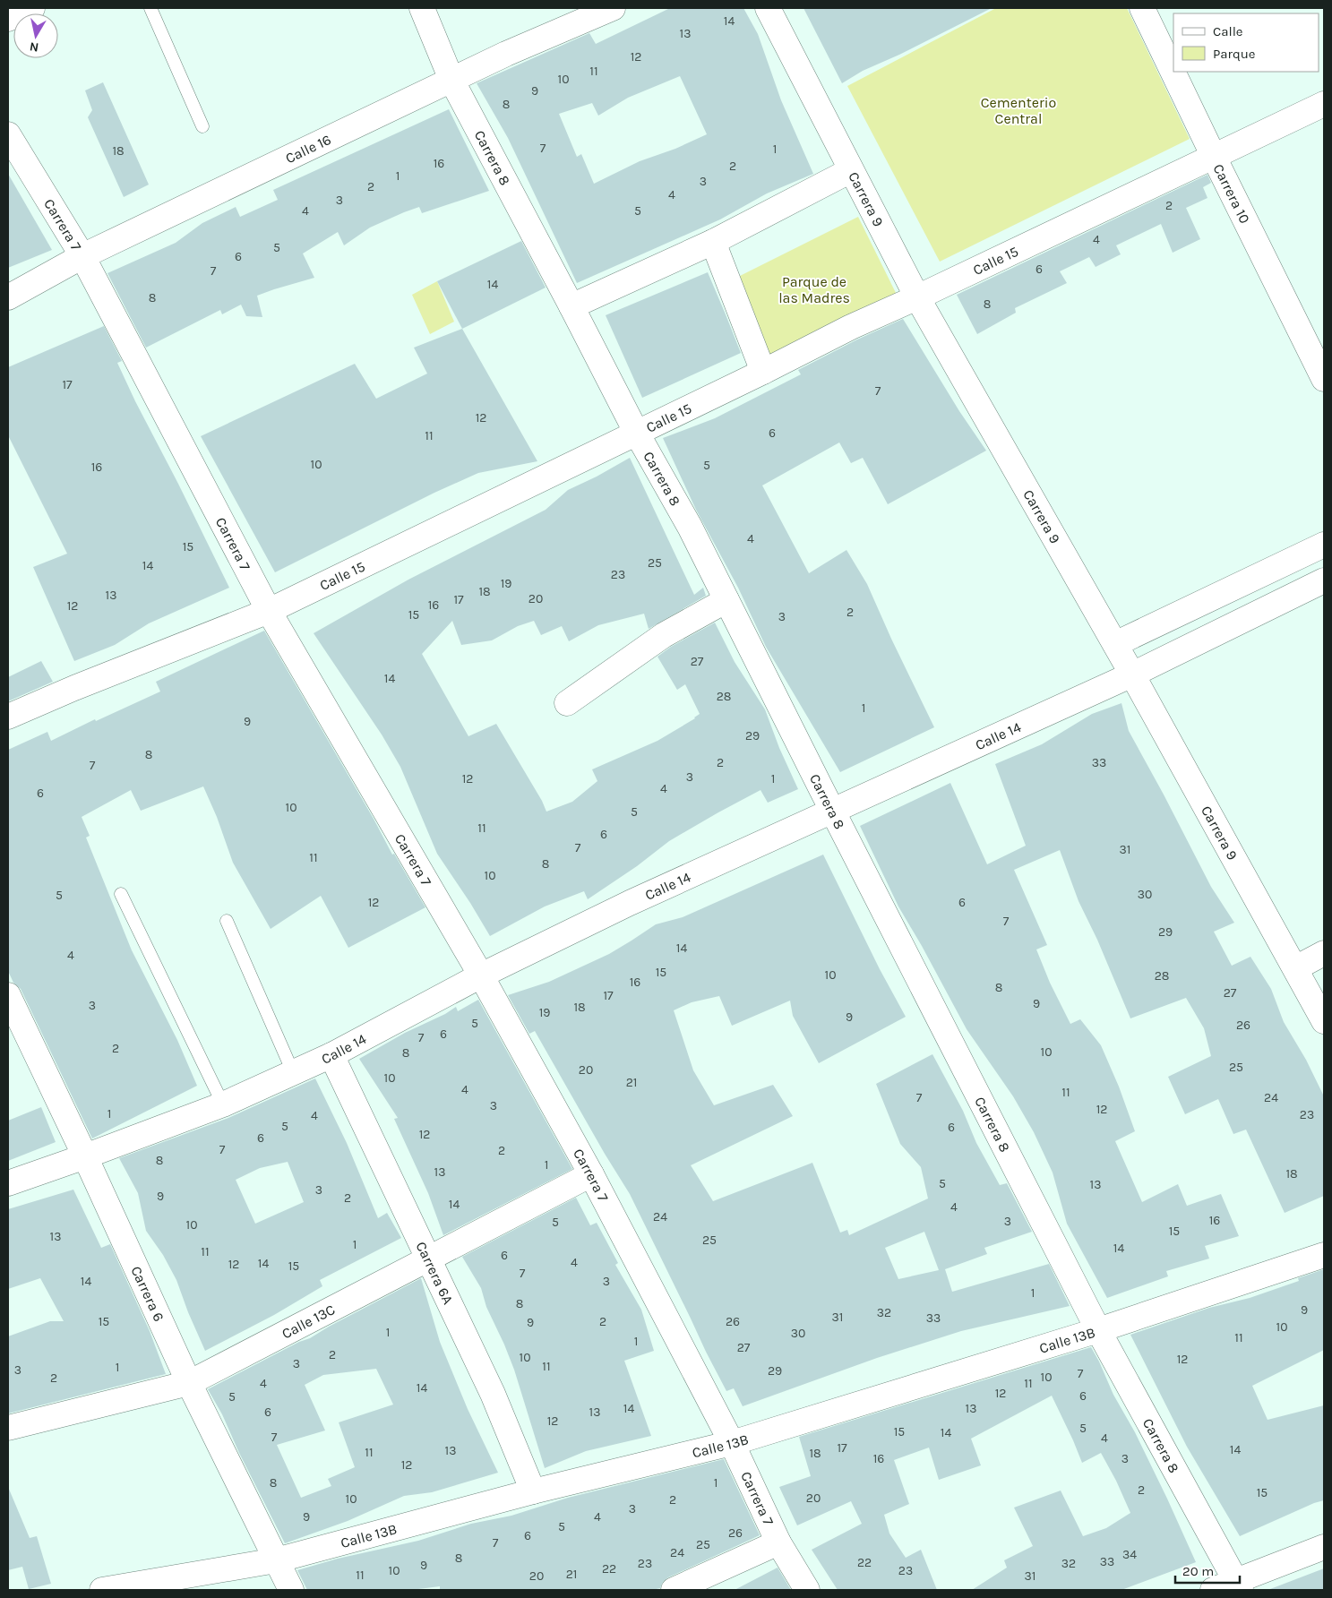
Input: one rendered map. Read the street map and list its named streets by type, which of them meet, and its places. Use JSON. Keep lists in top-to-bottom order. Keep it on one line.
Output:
{"streets":{"street":["Calle 16","Carrera 8","Carrera 10","Carrera 9","Carrera 7","Calle 15","Calle 14","Carrera 6A","Carrera 6","Calle 13C","Calle 13B"]},"crossings":[["Calle 16","Carrera 8"],["Calle 16","Carrera 7"],["Carrera 8","Calle 15"],["Carrera 8","Calle 14"],["Carrera 8","Calle 13B"],["Carrera 10","Calle 15"],["Carrera 9","Calle 15"],["Carrera 9","Calle 14"],["Carrera 7","Calle 15"],["Carrera 7","Calle 14"],["Carrera 7","Calle 13C"],["Carrera 7","Calle 13B"],["Calle 14","Carrera 6A"],["Calle 14","Carrera 6"],["Carrera 6A","Calle 13C"],["Carrera 6A","Calle 13B"],["Carrera 6","Calle 13C"],["Carrera 6","Calle 13B"]],"parks":["Cementerio Central","Parque de las Madres"],"house_numbers":["14","13","12","11","10","9","8","7","1","18","16","2","1","3","2","4","3","2","4","5","4","5","6","6","7","14","8","8","17","7","12","6","11","10","5","16","4","15","25","14","23","19","18","13","20","17","16","12","2","15","3","27","14","28","1","9","29","8","2","33","7","3","12","1","4","6","10","5","11","6","7","31","11","8","10","30","5","12","6","7","29","14","4","15","10","28","16","8","27","17","9","3","18","19","9","5","26","6","7","2","10","8","25","20","10","21","4","11","7","24","3","12","1","23","4","5","6","12","6","7","2","8","1","13","18","5","13","3","9","2","14","4","24","16","3","5","10","15","13","25","1","14","11","6","4","14","12","15","7","14","3","1","8","9","32","31","33","15","2","26","9","10","1","30","11","1","27","2","10","12","3","11","1","3","29","7","10","2","4","11","14","12","6","5","14","13","6","13","12","5","15","14","7","4","17","14","13","11","18","16","3","12","8","1","2","15","20","10","2","3","9","4","5","26","6","7","25","24","34","8","33","22","23","32","9","22","10","23","21","11","20","31"],"legend":["Calle","Parque"],"scale_bar":"20 m","north":"bottom"}
